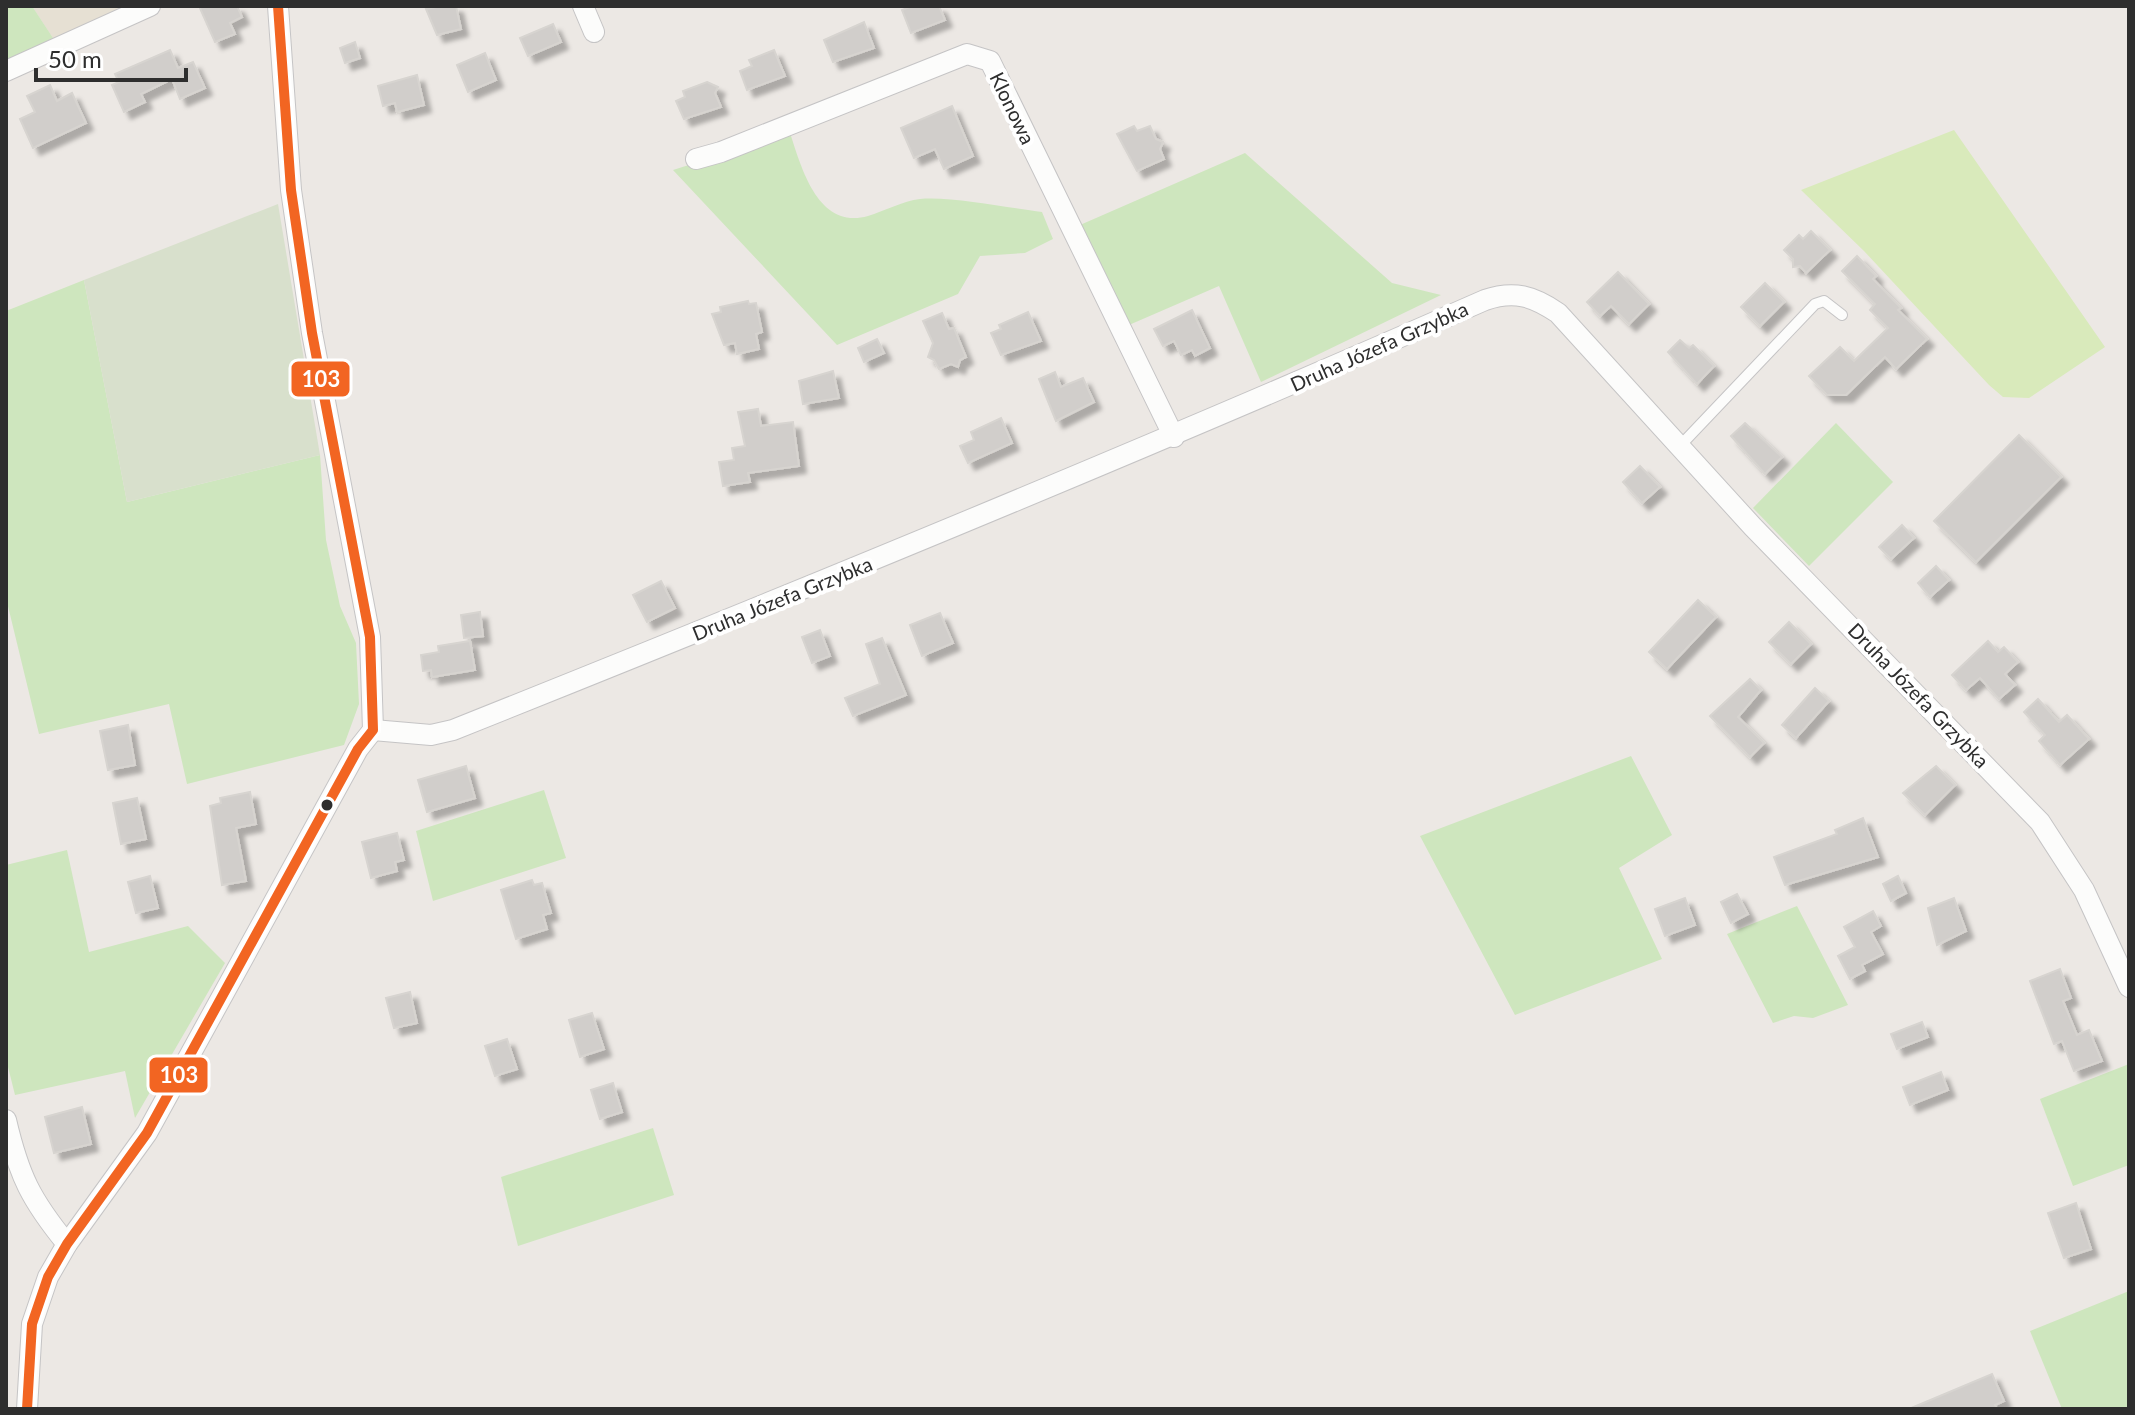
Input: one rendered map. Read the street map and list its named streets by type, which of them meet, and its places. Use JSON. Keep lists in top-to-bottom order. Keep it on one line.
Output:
{"streets":{"street":["Klonowa","Druha Józefa Grzybka"]},"crossings":[["Klonowa","Druha Józefa Grzybka"]],"lines":["transit line 103"],"scale_bar":"50 m"}
